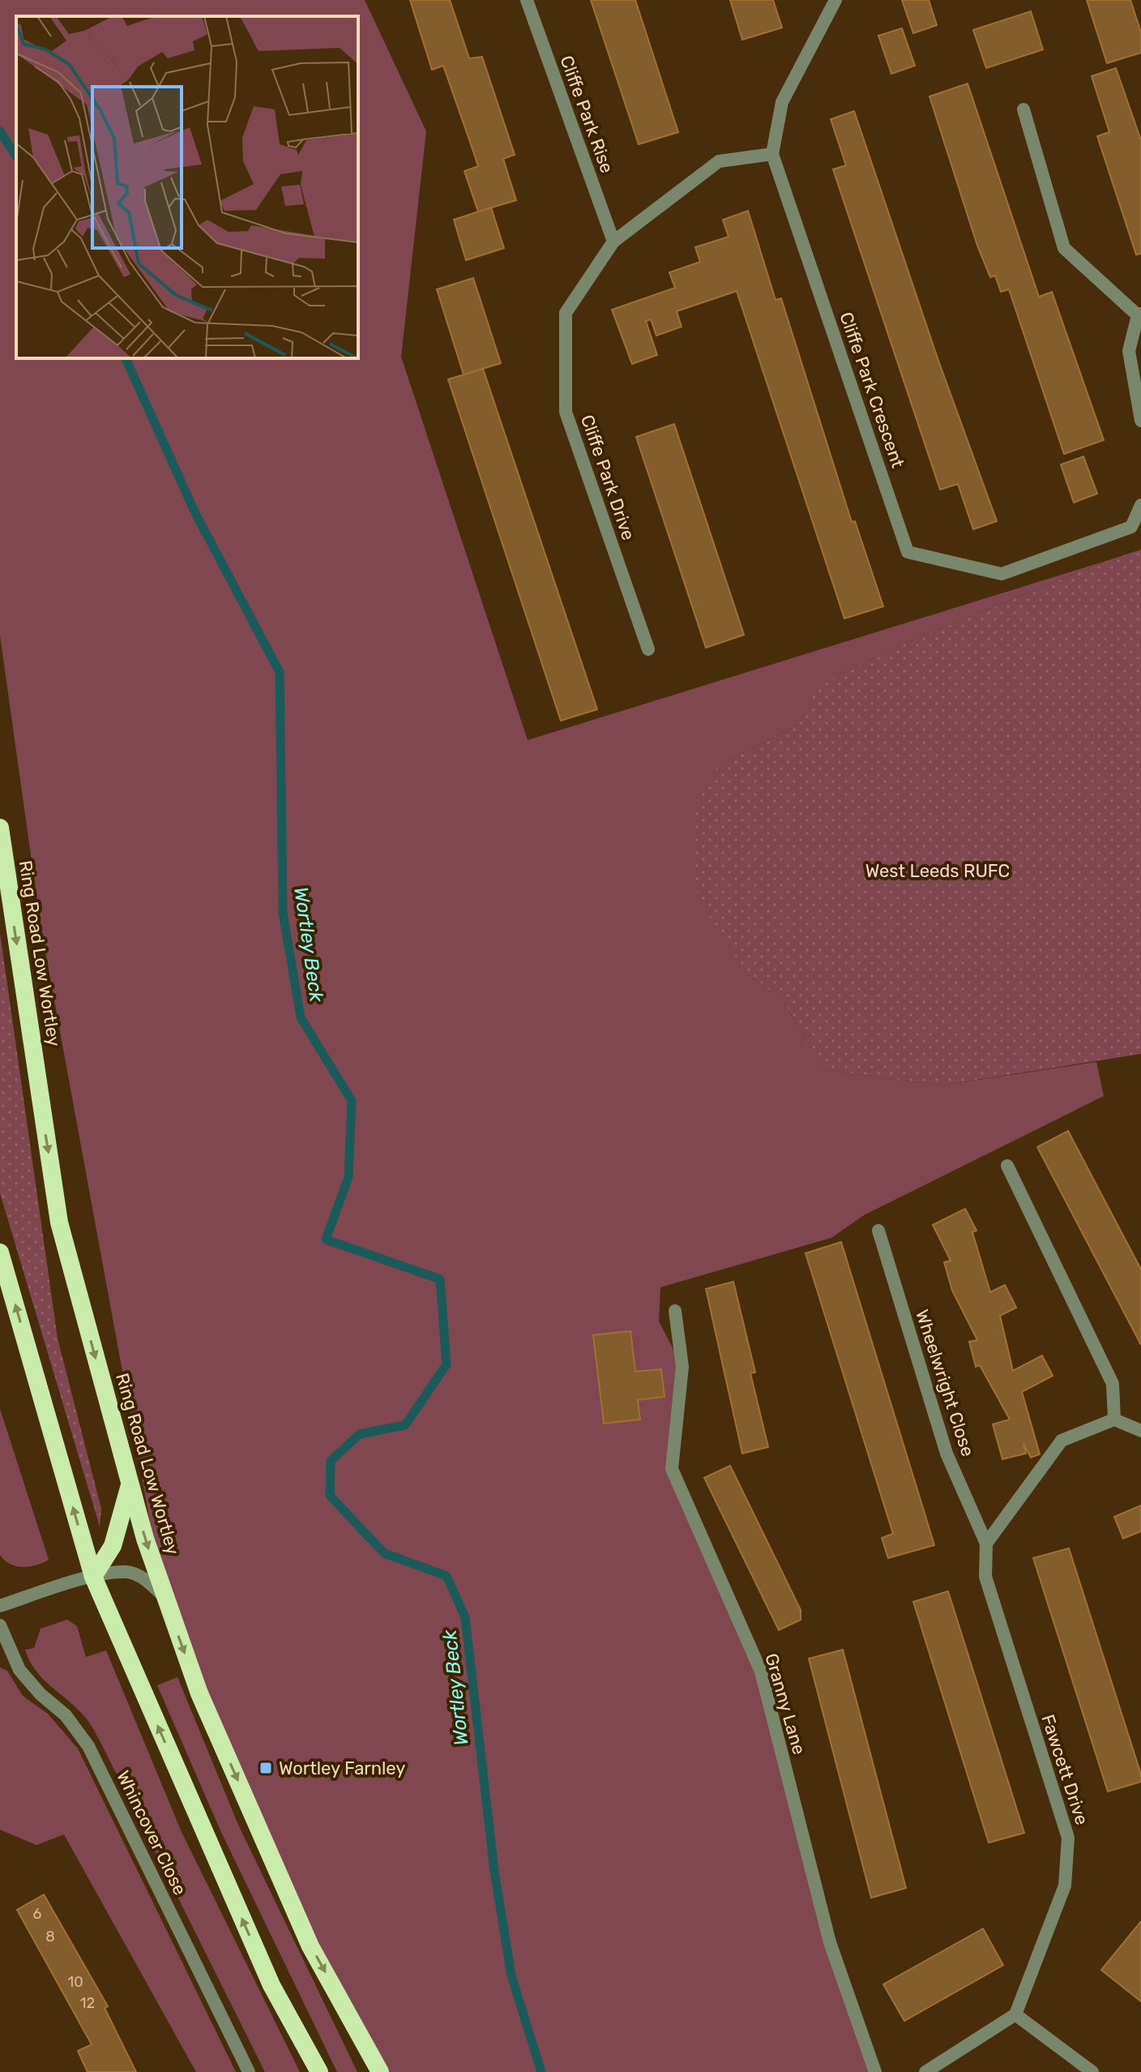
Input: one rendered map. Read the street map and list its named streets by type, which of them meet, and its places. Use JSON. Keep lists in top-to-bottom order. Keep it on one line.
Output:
{"streets":{"highway":["Ring Road Low Wortley"],"street":["Cliffe Park Rise","Cliffe Park Crescent","Cliffe Park Drive","Wheelwright Close","Granny Lane","Fawcett Drive","Whincover Close"]},"crossings":[["Cliffe Park Rise","Cliffe Park Drive"],["Cliffe Park Crescent","Cliffe Park Drive"],["Wheelwright Close","Fawcett Drive"]],"water":["Wortley Beck"],"parks":["West Leeds RUFC"],"places":{"transit":["Wortley Farnley"]},"house_numbers":["6","8","10","12"]}
